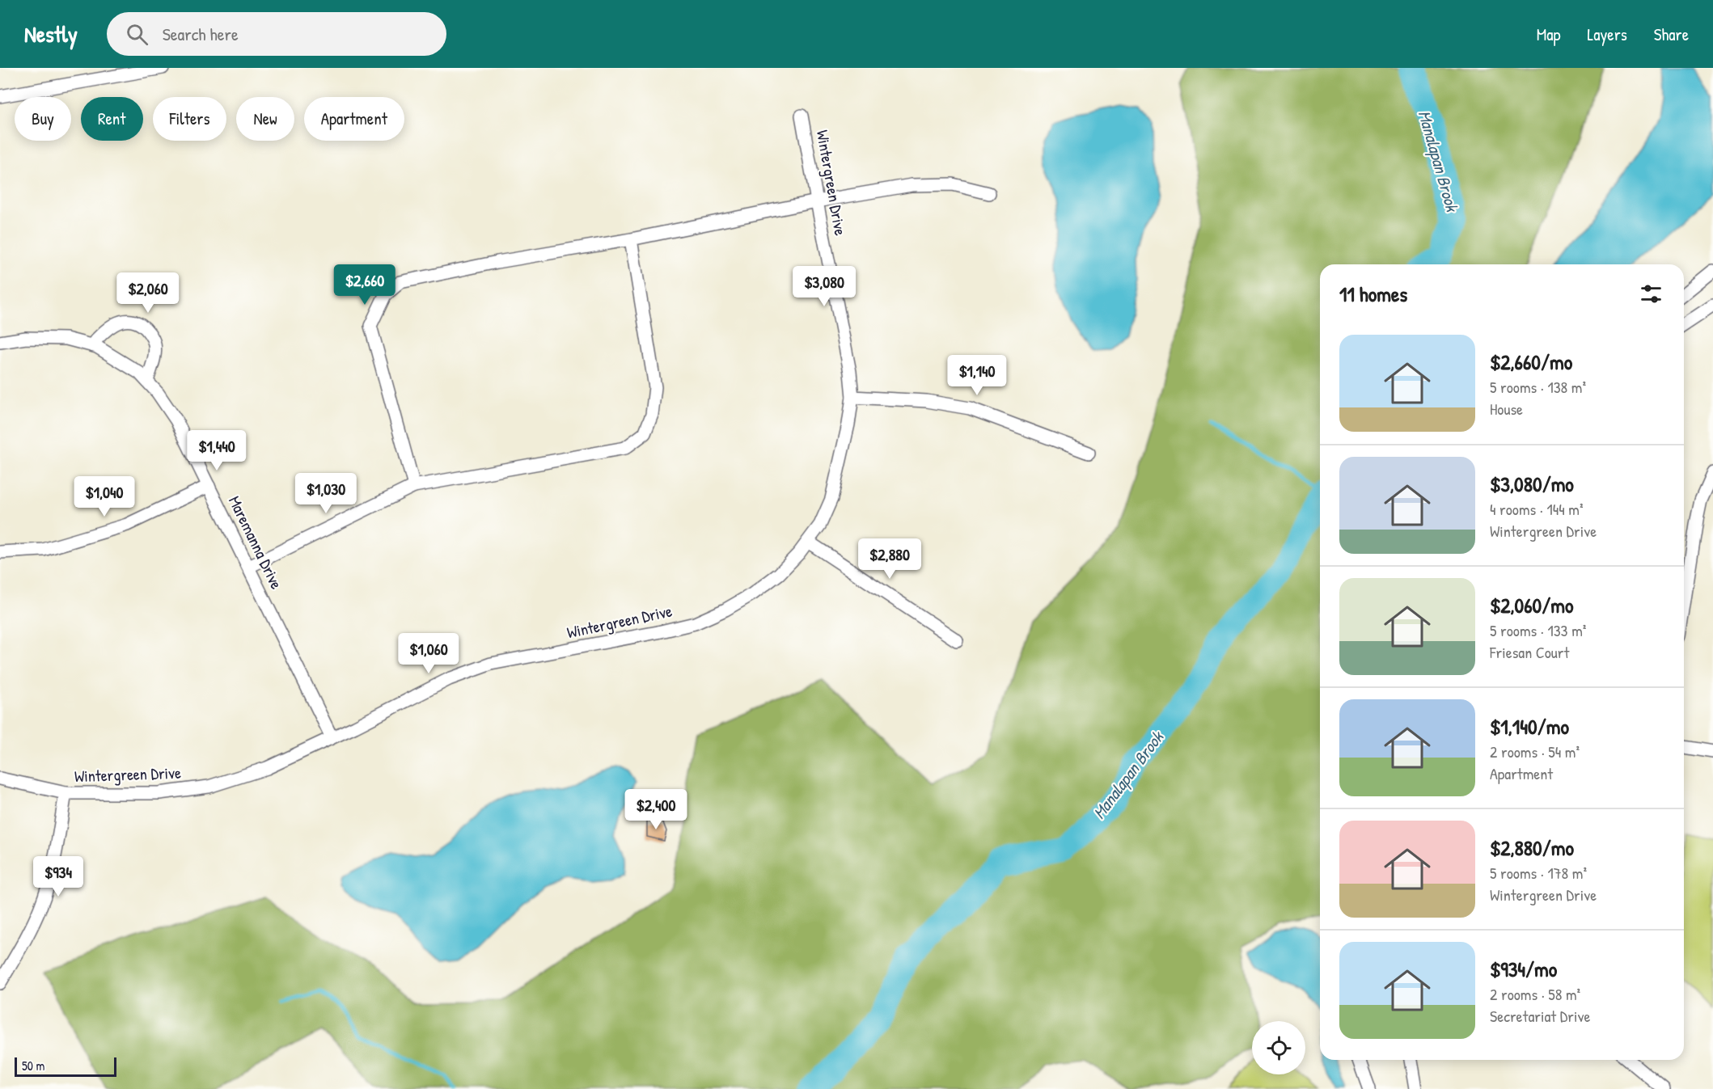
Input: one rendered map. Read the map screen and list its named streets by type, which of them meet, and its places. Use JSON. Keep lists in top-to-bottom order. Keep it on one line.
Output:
{"streets":{"street":["Wintergreen Drive","Maremanna Drive"]},"crossings":[["Wintergreen Drive","Maremanna Drive"]],"water":["Manalapan Brook"],"scale_bar":"50 m","page":{"header":"Nestly","search":"Search here","nav":["Map","Layers","Share"],"chip":["Buy","Rent","Filters","New","Apartment"],"price":["$2,660","$3,080","$2,060","$1,140","$1,440","$1,030","$1,040","$2,880","$1,060","$2,400","$934"],"heading":"11 homes","list":[{"name":"$2,660/mo","note":"5 rooms · 138 m² · House"},{"name":"$3,080/mo","note":"4 rooms · 144 m² · Wintergreen Drive"},{"name":"$2,060/mo","note":"5 rooms · 133 m² · Friesan Court"},{"name":"$1,140/mo","note":"2 rooms · 54 m² · Apartment"},{"name":"$2,880/mo","note":"5 rooms · 178 m² · Wintergreen Drive"},{"name":"$934/mo","note":"2 rooms · 58 m² · Secretariat Drive"}],"scale":"50 m"}}
